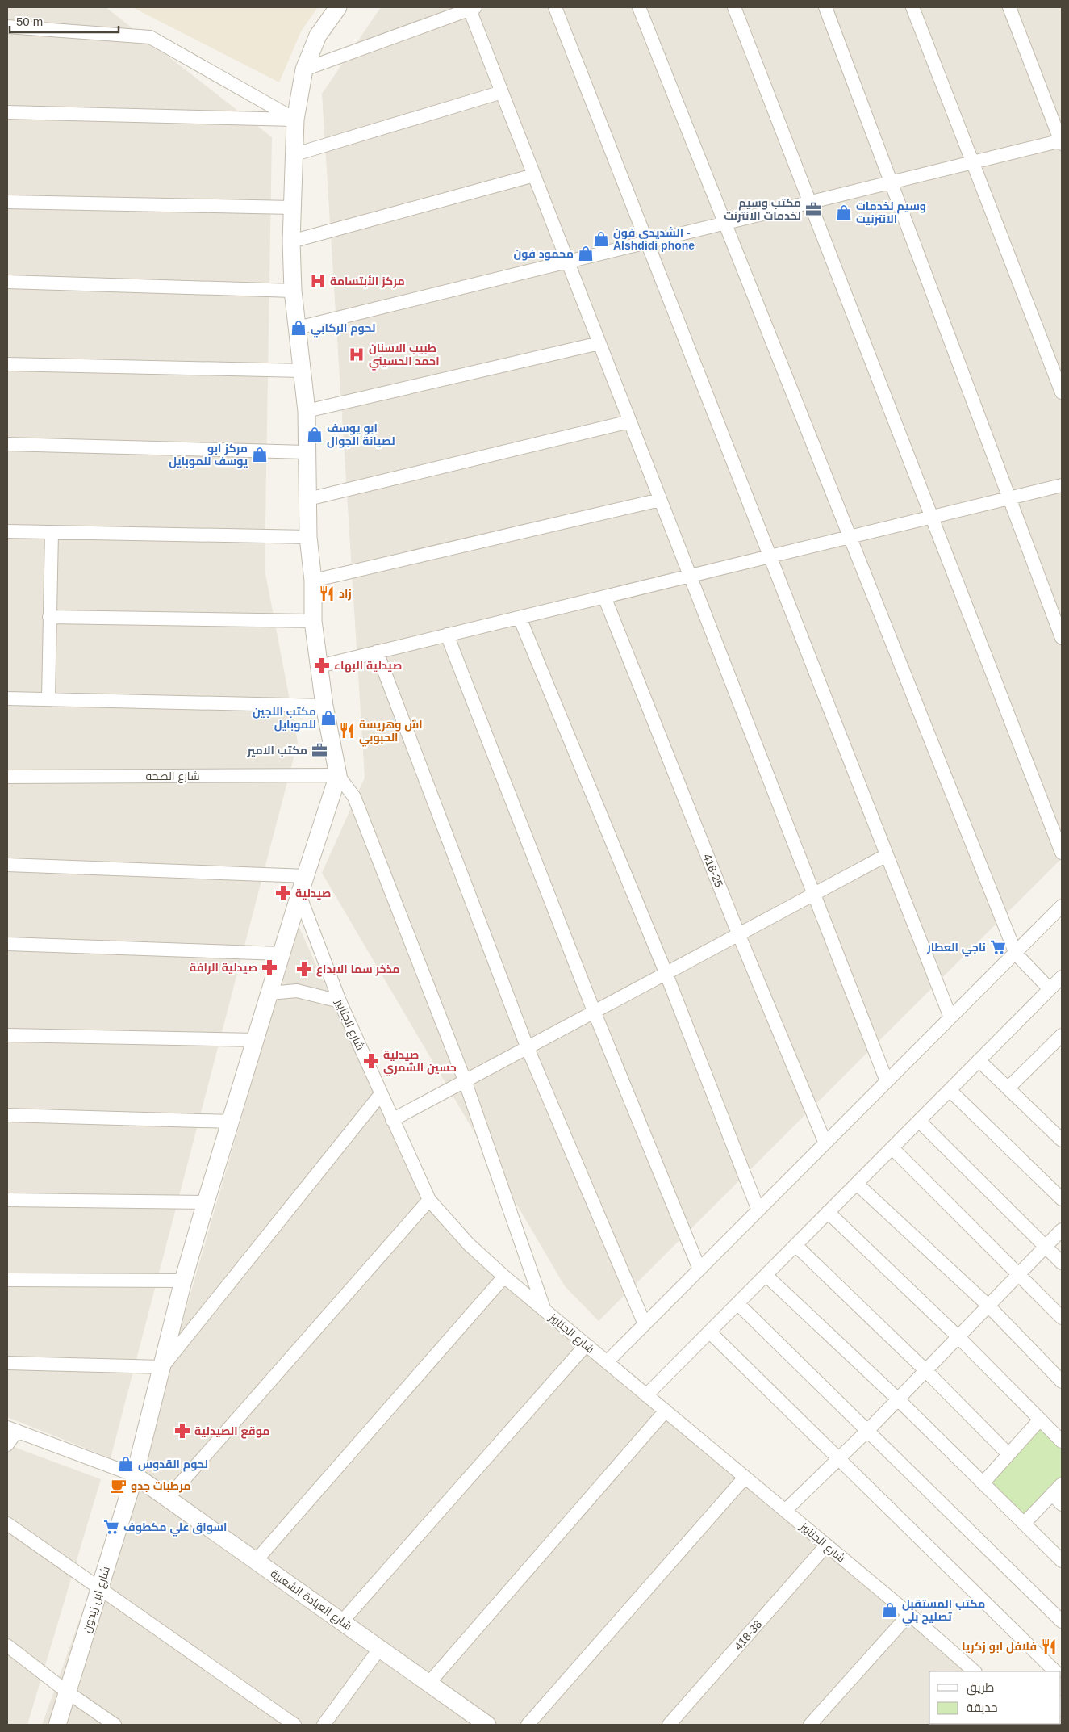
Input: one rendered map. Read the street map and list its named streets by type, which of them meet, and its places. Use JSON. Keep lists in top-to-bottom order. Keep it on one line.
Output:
{"streets":{"street":["شارع الصحه","418-25","شارع الجنابيز","شارع ابن زيدون","شارع العيادة الشعبية","418-38"]},"crossings":[["شارع الصحه","شارع ابن زيدون"],["شارع الجنابيز","شارع ابن زيدون"],["شارع الجنابيز","418-38"],["شارع ابن زيدون","شارع العيادة الشعبية"]],"places":{"office":["مكتب وسيم لخدمات الانترنت","مكتب الامير"],"shop":["وسيم لخدمات الانترنيت","الشديدي فون - Alshdidi phone","محمود فون","لحوم الركابي","ابو يوسف لصيانة الجوال","مركز ابو يوسف للموبايل","مكتب اللجين للموبايل","لحوم القدوس","مكتب المستقبل تصليح بلي"],"hospital":["مركز الأبتسامة","طبيب الاسنان احمد الحسيني"],"restaurant":["زاد","اش وهريسة الحبوبي","فلافل ابو زكريا"],"pharmacy":["صيدلية البهاء","صيدلية","صيدلية الرافة","مذخر سما الابداع","صيدلية حسين الشمري","موقع الصيدلية"],"supermarket":["ناجي العطار","اسواق علي مكطوف"],"cafe":["مرطبات جدو"]},"legend":["طريق","حديقة"],"scale_bar":"50 m"}
